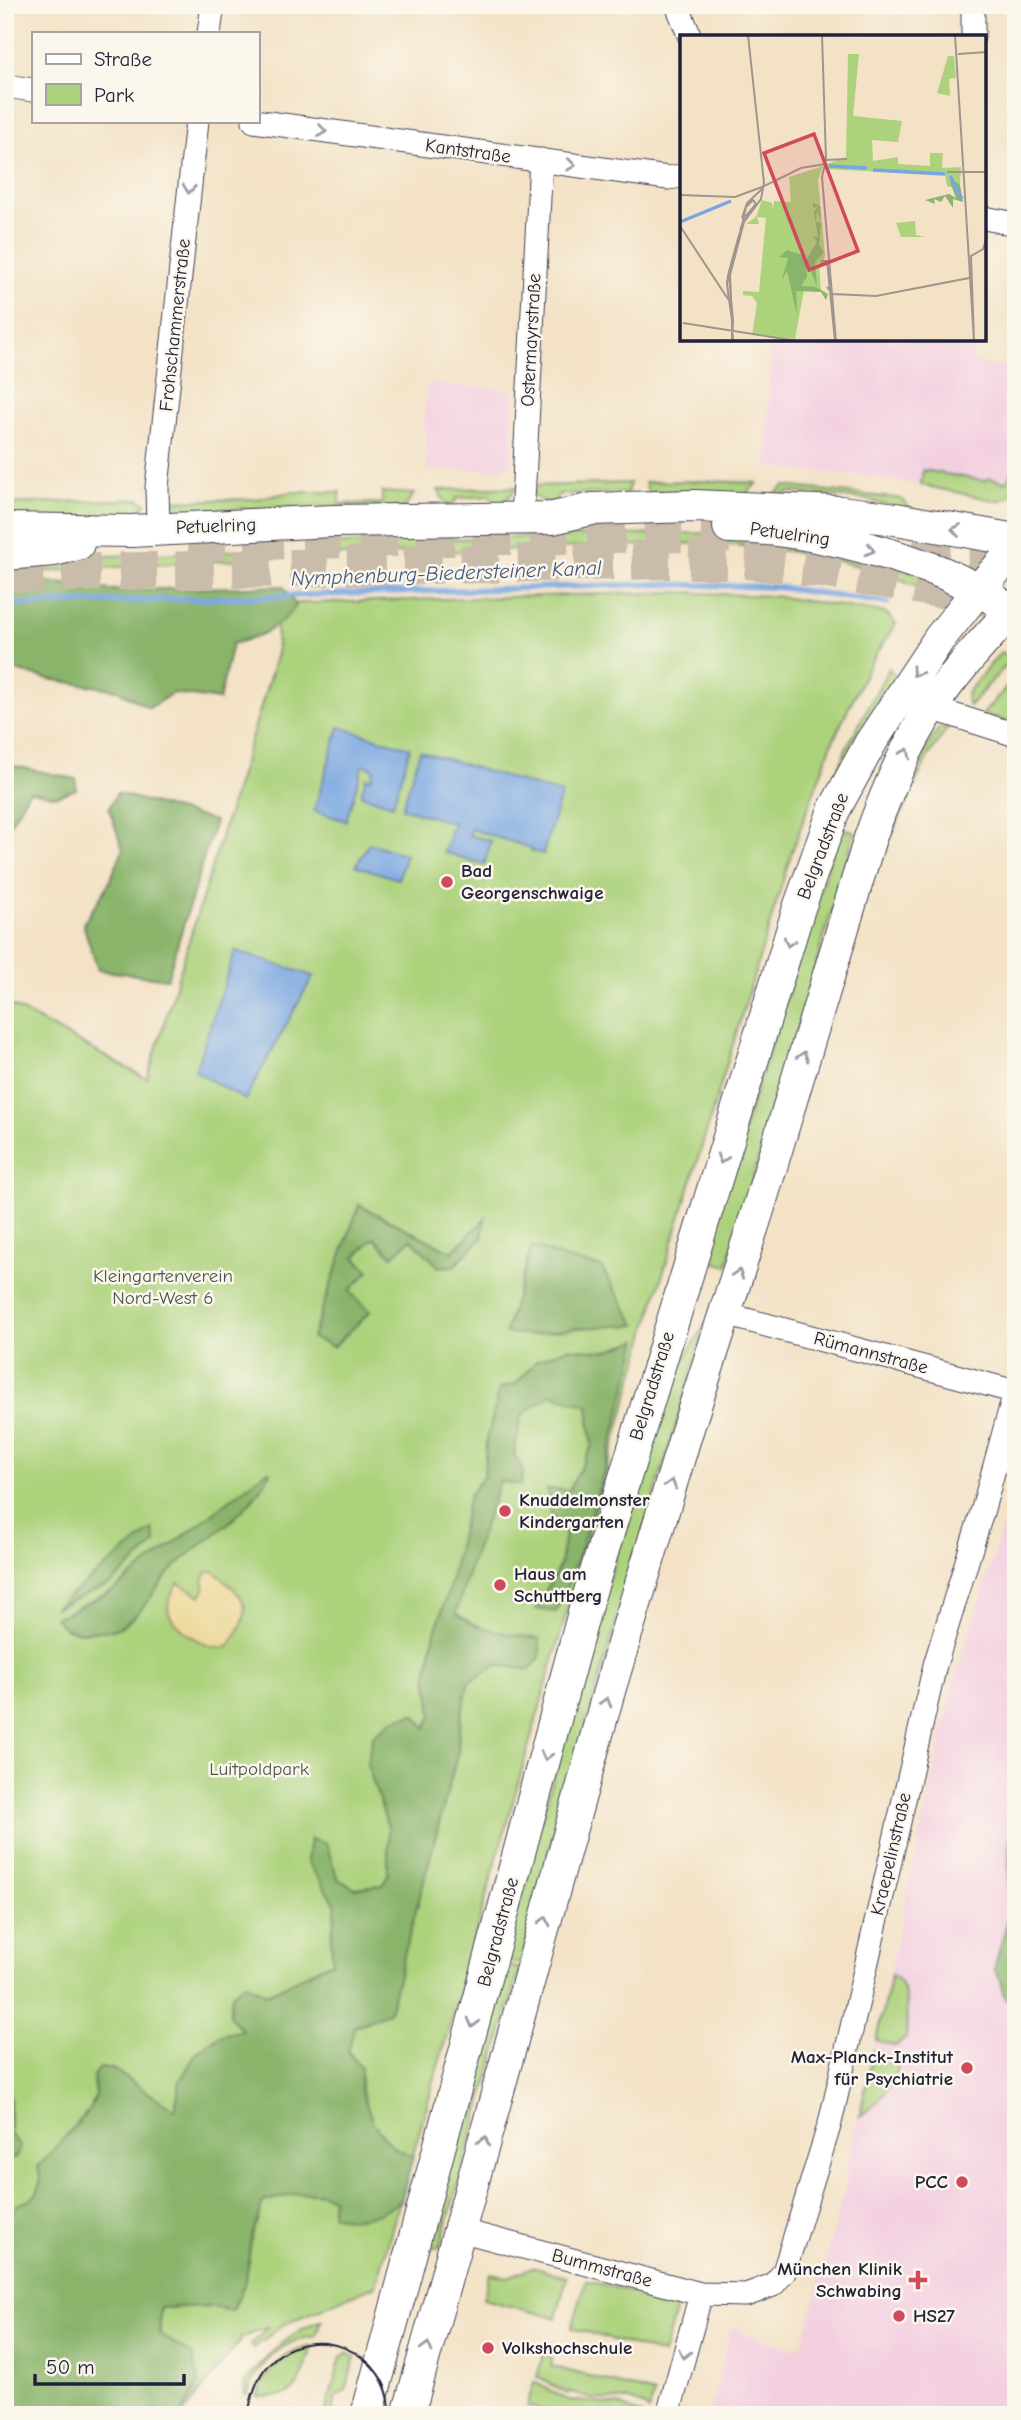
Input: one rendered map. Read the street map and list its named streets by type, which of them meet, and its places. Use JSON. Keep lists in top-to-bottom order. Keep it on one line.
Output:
{"streets":{"main road":["Petuelring","Belgradstraße"],"street":["Kantstraße","Frohschammerstraße","Ostermayrstraße","Rümannstraße","Kraepelinstraße","Bummstraße"]},"crossings":[["Kantstraße","Ostermayrstraße"],["Frohschammerstraße","Petuelring"],["Ostermayrstraße","Petuelring"],["Petuelring","Belgradstraße"],["Belgradstraße","Rümannstraße"],["Belgradstraße","Bummstraße"],["Rümannstraße","Kraepelinstraße"],["Kraepelinstraße","Bummstraße"]],"one_way":["Kantstraße","Frohschammerstraße"],"water":["Nymphenburg-Biedersteiner Kanal"],"parks":["Kleingartenverein Nord-West 6","Luitpoldpark"],"places":{"other":["Bad Georgenschwaige","Knuddelmonster Kindergarten","Haus am Schuttberg","Max-Planck-Institut für Psychiatrie","PCC","HS27","Volkshochschule"],"health":["München Klinik Schwabing"]},"legend":["Straße","Park"],"scale_bar":"50 m"}
